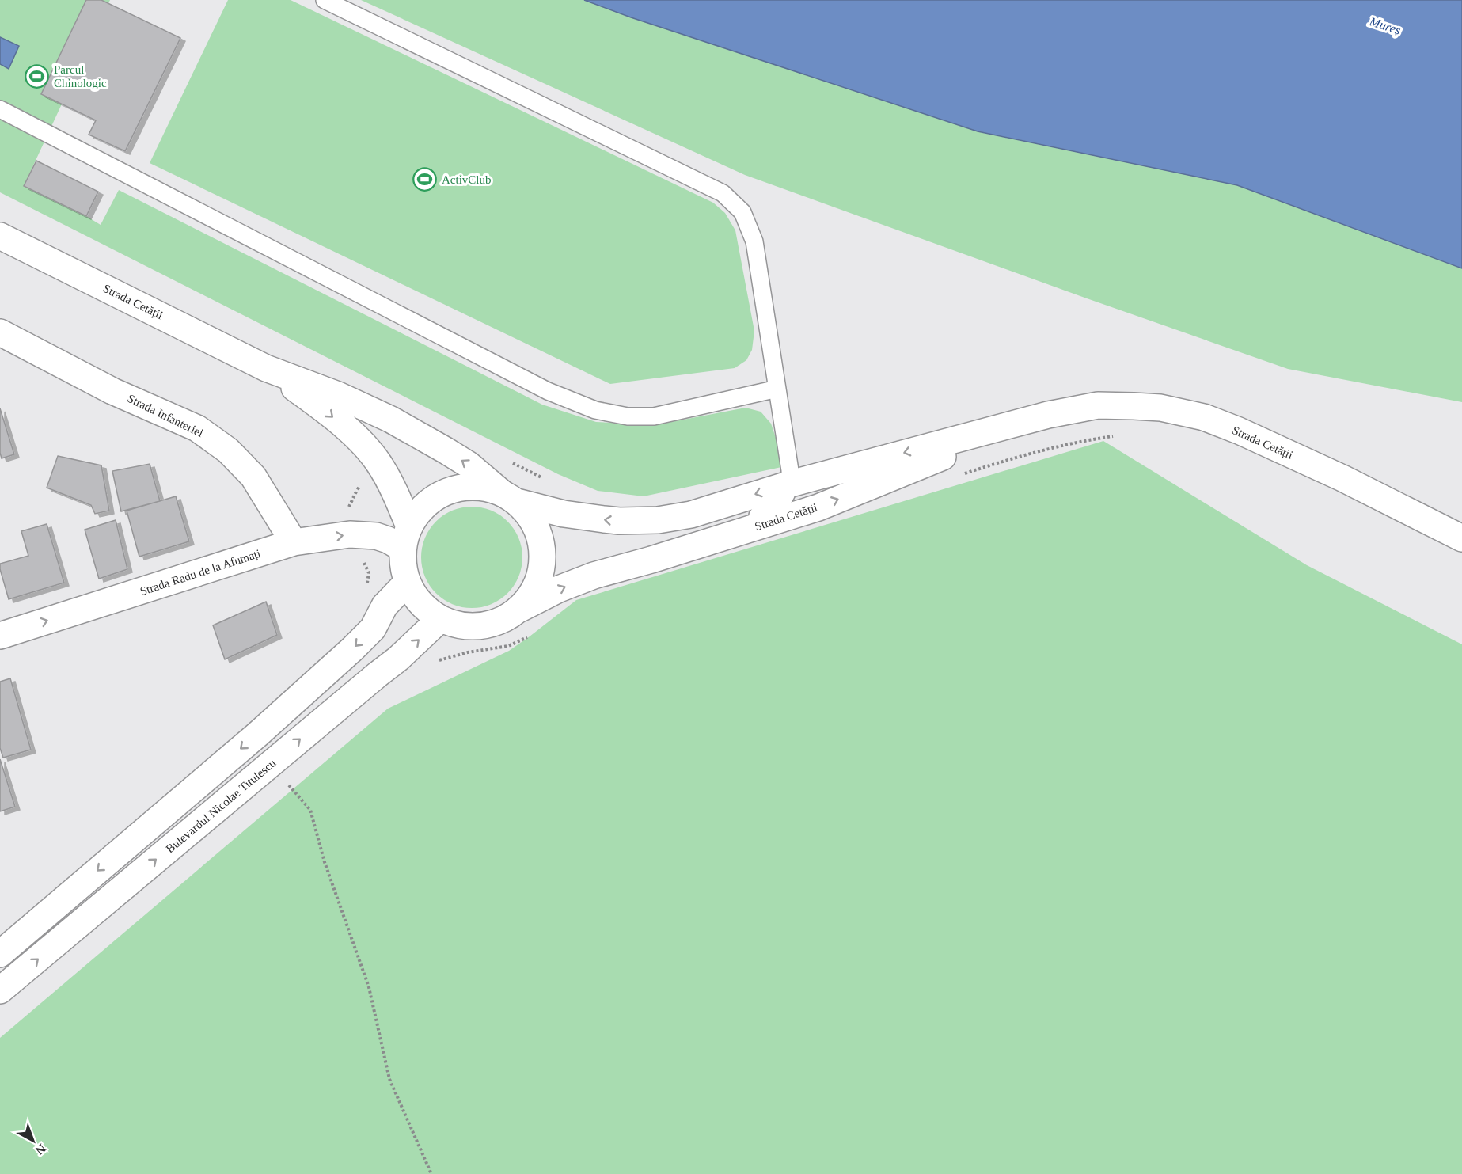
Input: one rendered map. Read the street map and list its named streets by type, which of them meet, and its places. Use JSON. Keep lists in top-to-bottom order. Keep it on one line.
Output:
{"streets":{"main road":["Strada Cetății","Strada Infanteriei","Strada Radu de la Afumați","Bulevardul Nicolae Titulescu"]},"crossings":[["Strada Cetății","Strada Radu de la Afumați"],["Strada Cetății","Bulevardul Nicolae Titulescu"],["Strada Infanteriei","Strada Radu de la Afumați"],["Strada Radu de la Afumați","Bulevardul Nicolae Titulescu"]],"one_way":["Strada Radu de la Afumați"],"water":["Mureș"],"places":{"sports":["Parcul Chinologic","ActivClub"]},"north":"bottom right"}
